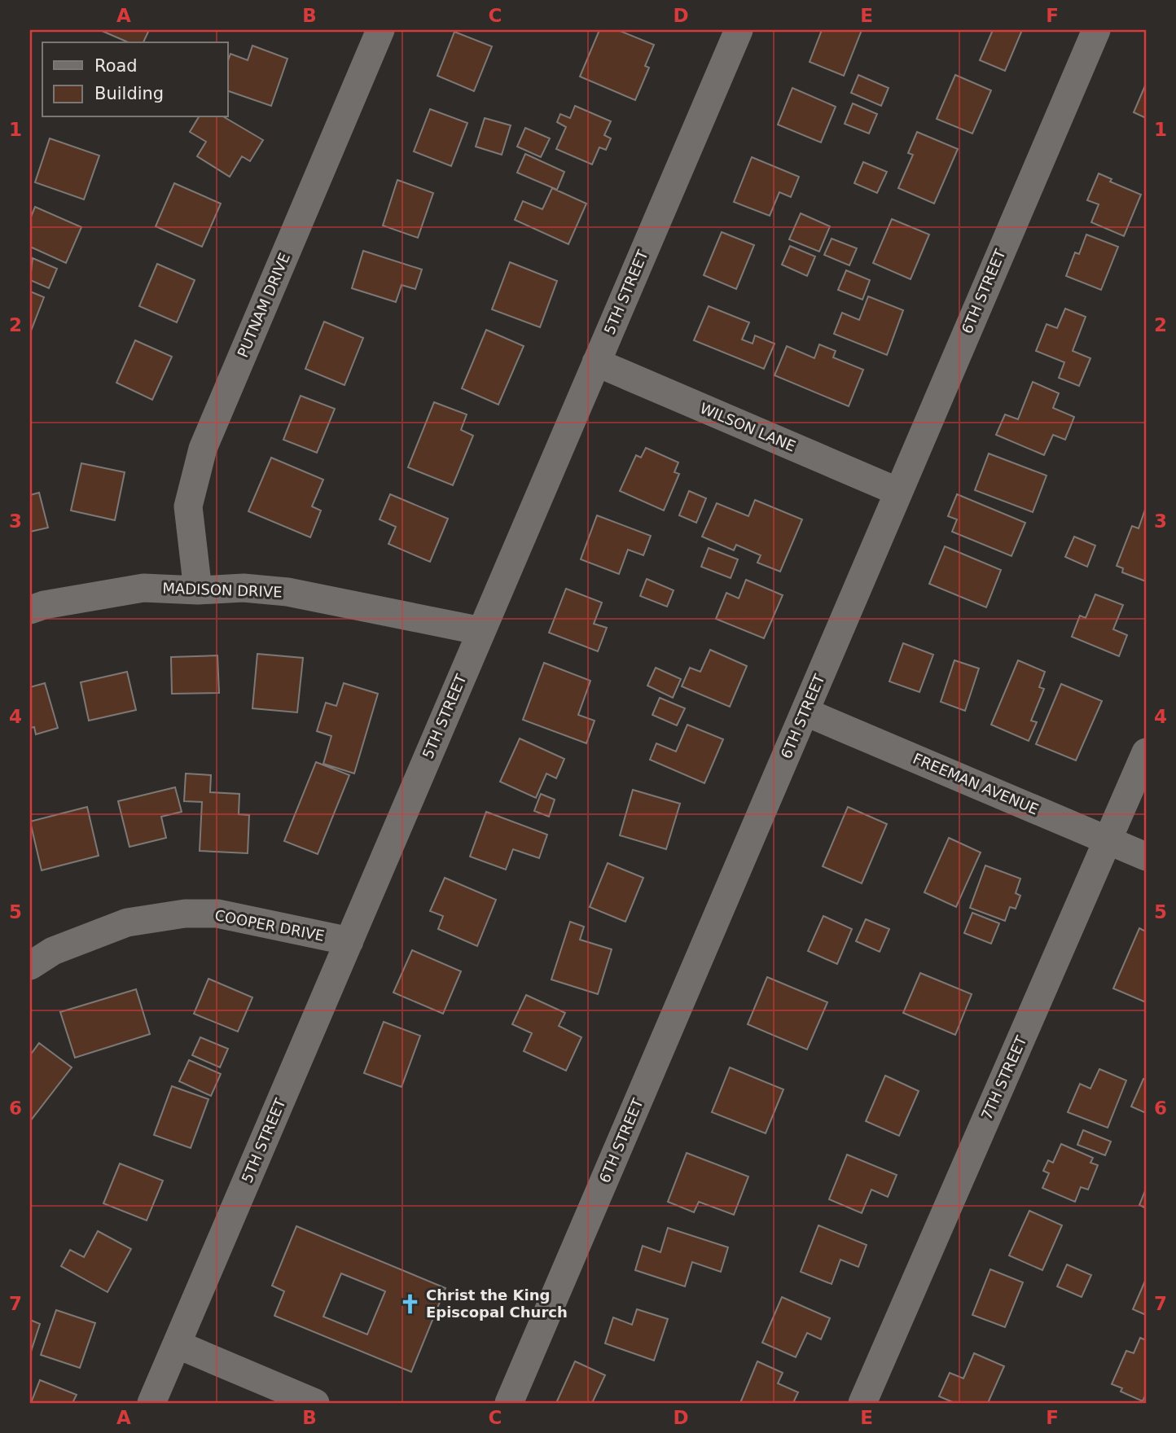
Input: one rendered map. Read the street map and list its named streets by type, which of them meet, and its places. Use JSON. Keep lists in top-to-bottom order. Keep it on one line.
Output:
{"streets":{"street":["6TH STREET","5TH STREET","PUTNAM DRIVE","WILSON LANE","MADISON DRIVE","FREEMAN AVENUE","COOPER DRIVE","7TH STREET"]},"crossings":[["6TH STREET","WILSON LANE"],["6TH STREET","FREEMAN AVENUE"],["5TH STREET","WILSON LANE"],["5TH STREET","MADISON DRIVE"],["5TH STREET","COOPER DRIVE"],["PUTNAM DRIVE","MADISON DRIVE"],["FREEMAN AVENUE","7TH STREET"]],"places":{"church":["Christ the King Episcopal Church"]},"legend":["Road","Building"],"grid":{"columns":["A","B","C","D","E","F"],"rows":["1","2","3","4","5","6","7"]}}
